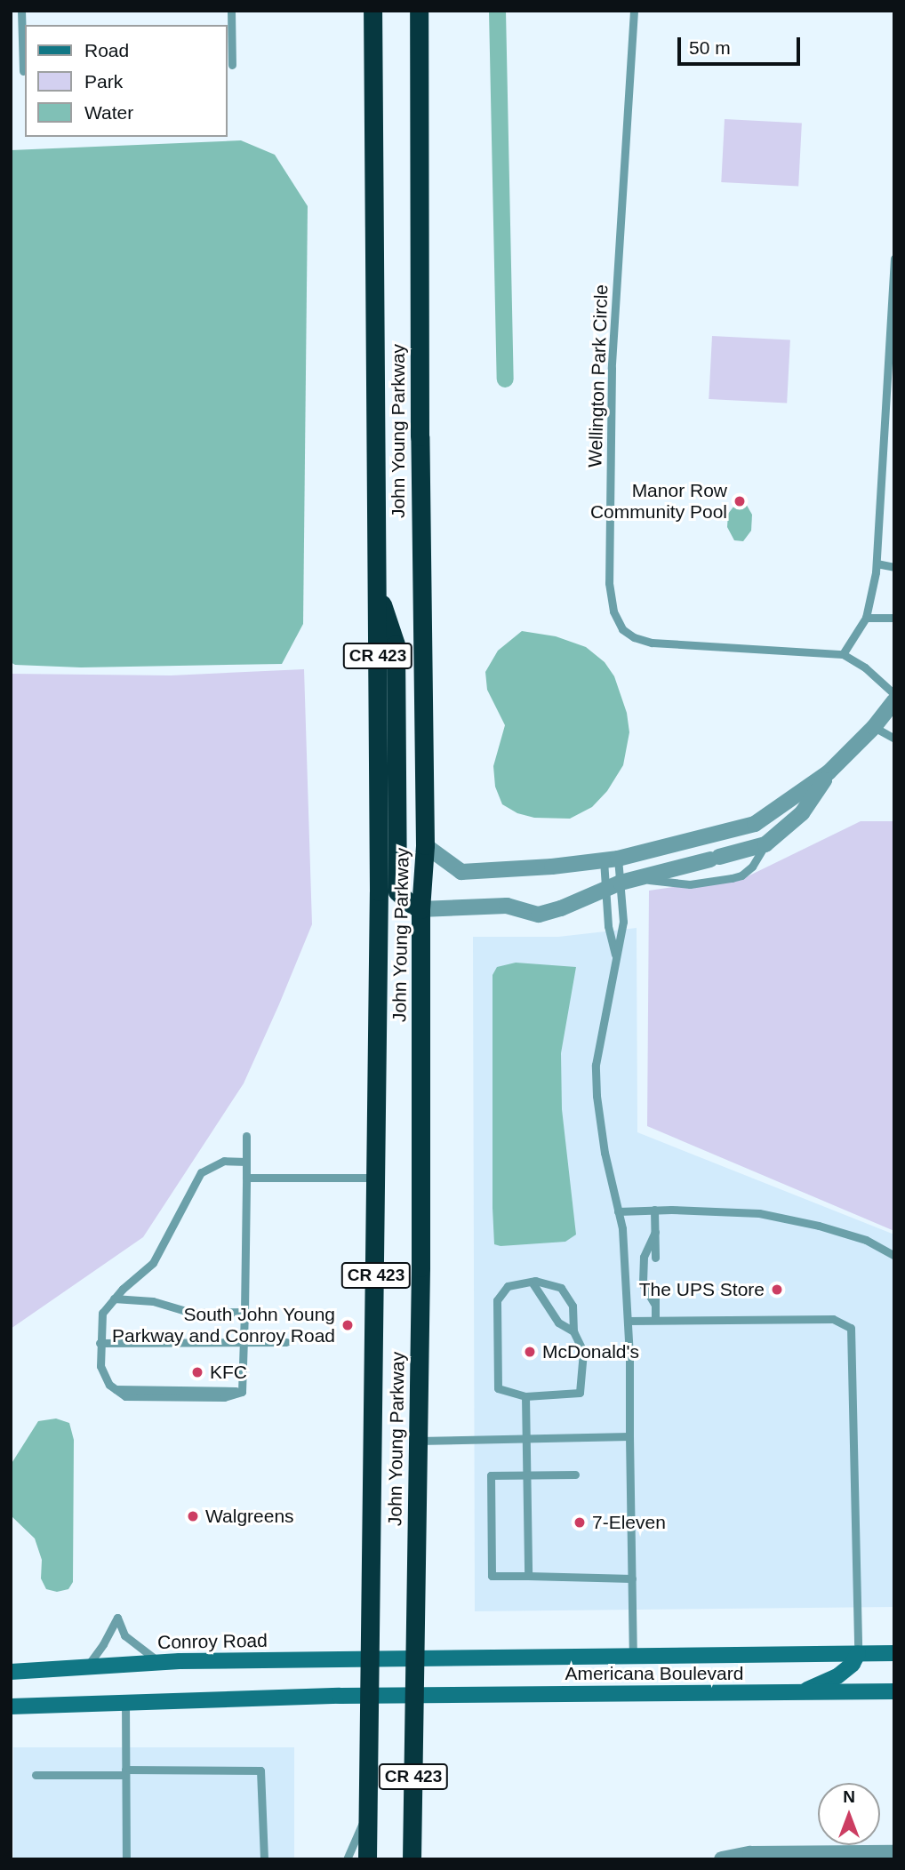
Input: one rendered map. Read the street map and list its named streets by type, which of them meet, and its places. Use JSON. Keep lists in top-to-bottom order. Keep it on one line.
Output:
{"streets":{"highway":["John Young Parkway","CR 423"],"main road":["Conroy Road","Americana Boulevard"],"lane":["Wellington Park Circle"]},"crossings":[["John Young Parkway","Conroy Road"],["John Young Parkway","Americana Boulevard"],["Conroy Road","Americana Boulevard"]],"places":["Manor Row Community Pool","The UPS Store","South John Young Parkway and Conroy Road","McDonald's","KFC","Walgreens","7-Eleven"],"legend":["Road","Park","Water"],"scale_bar":"50 m","north":"top"}
